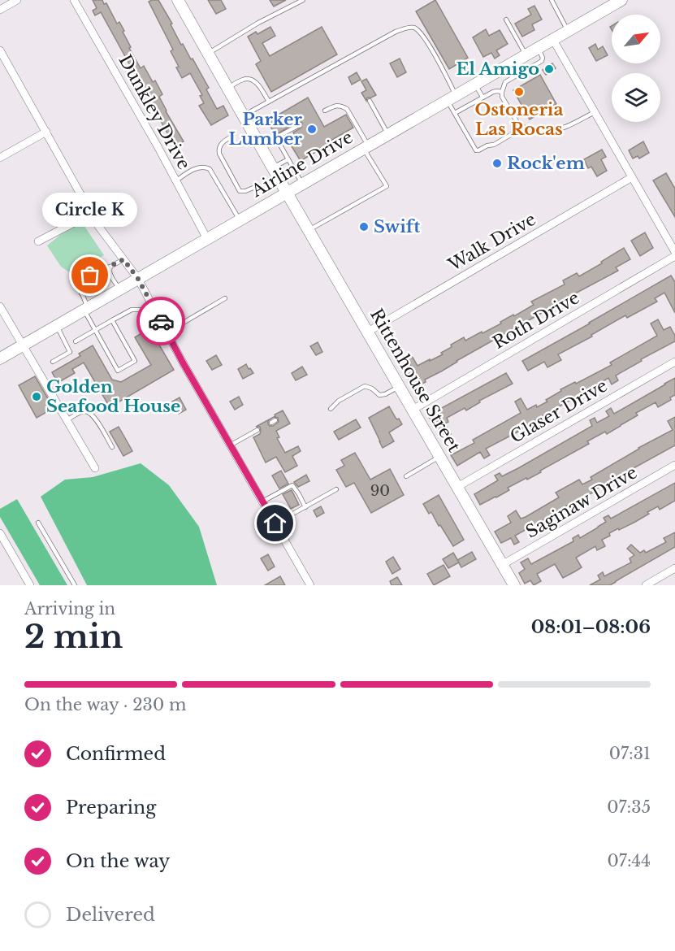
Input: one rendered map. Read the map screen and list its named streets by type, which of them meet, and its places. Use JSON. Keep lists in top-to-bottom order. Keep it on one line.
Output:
{"streets":{"main road":["Airline Drive","Rittenhouse Street"],"street":["Dunkley Drive","Walk Drive","Roth Drive","Glaser Drive","Saginaw Drive"]},"crossings":[["Dunkley Drive","Airline Drive"],["Airline Drive","Rittenhouse Street"],["Walk Drive","Rittenhouse Street"],["Roth Drive","Rittenhouse Street"],["Rittenhouse Street","Glaser Drive"],["Rittenhouse Street","Saginaw Drive"]],"places":["El Amigo","Ostoneria Las Rocas","Parker Lumber","Rock'em","Swift","Circle K","Golden Seafood House"],"house_numbers":["90"],"north":"top right","page":{"bubble":"Circle K","heading":["2 min","Arriving in","08:01–08:06"],"bar":"On the way · 230 m","list":[["Confirmed","07:31"],["Preparing","07:35"],["On the way","07:44"],"Delivered"]}}
